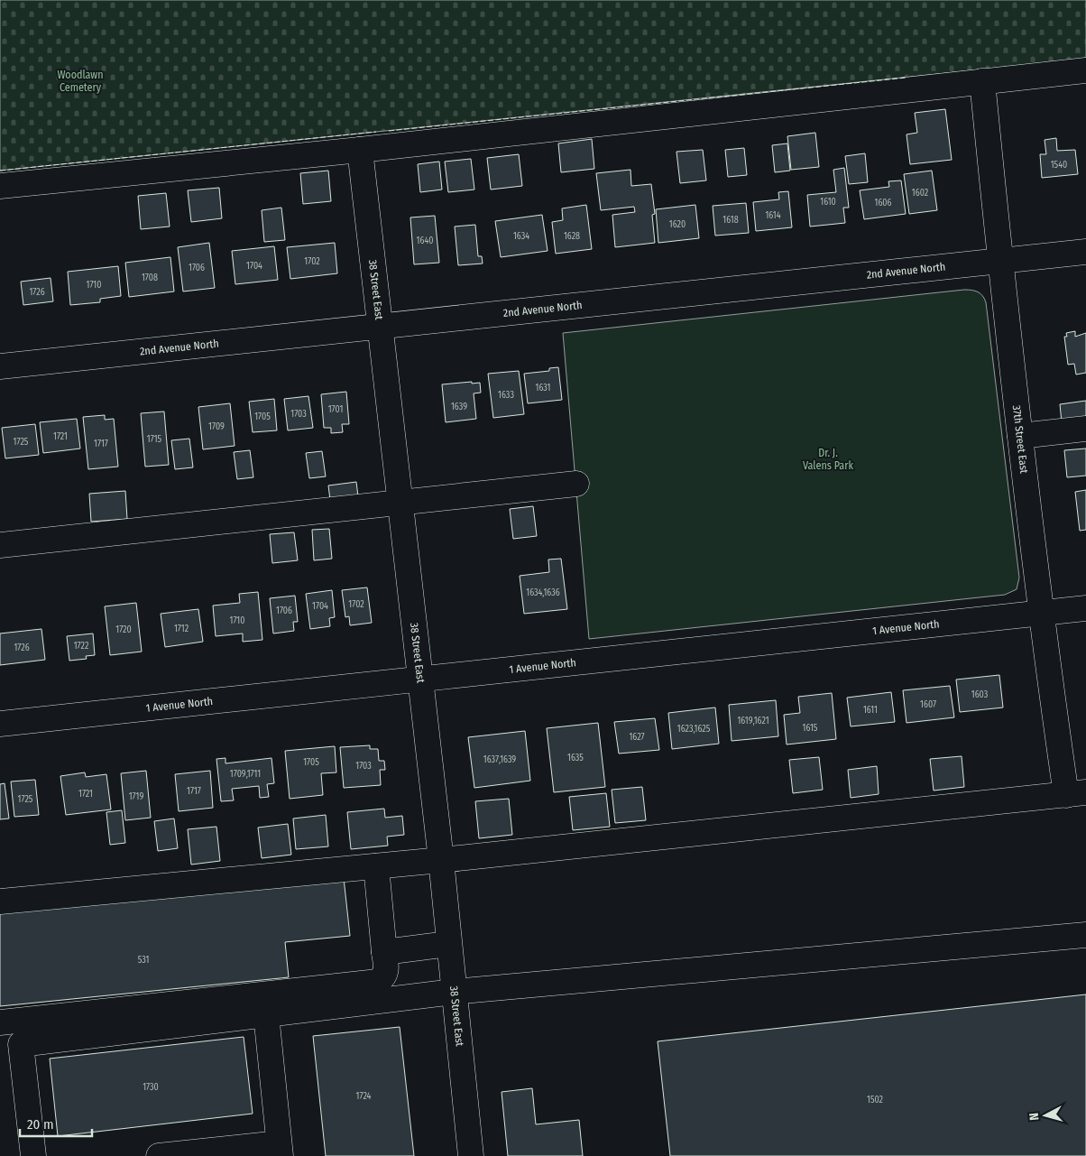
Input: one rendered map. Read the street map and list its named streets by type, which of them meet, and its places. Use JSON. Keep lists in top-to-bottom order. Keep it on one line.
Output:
{"streets":{"street":["2nd Avenue North","38 Street East","37th Street East","1 Avenue North"]},"crossings":[["2nd Avenue North","38 Street East"],["2nd Avenue North","37th Street East"],["38 Street East","1 Avenue North"],["37th Street East","1 Avenue North"]],"parks":["Woodlawn Cemetery","Dr. J. Valens Park"],"house_numbers":["1540","1602","1610","1606","1614","1618","1620","1634","1628","1640","1702","1704","1706","1708","1710","1726","1631","1633","1639","1701","1703","1705","1709","1721","1715","1725","1717","1634,1636","1702","1704","1706","1710","1712","1720","1722","1726","1603","1607","1611","1619,1621","1615","1623,1625","1627","1635","1637,1639","1705","1703","1709,1711","1717","1721","1719","1725","531","1730","1724","1502"],"scale_bar":"20 m","north":"left"}
